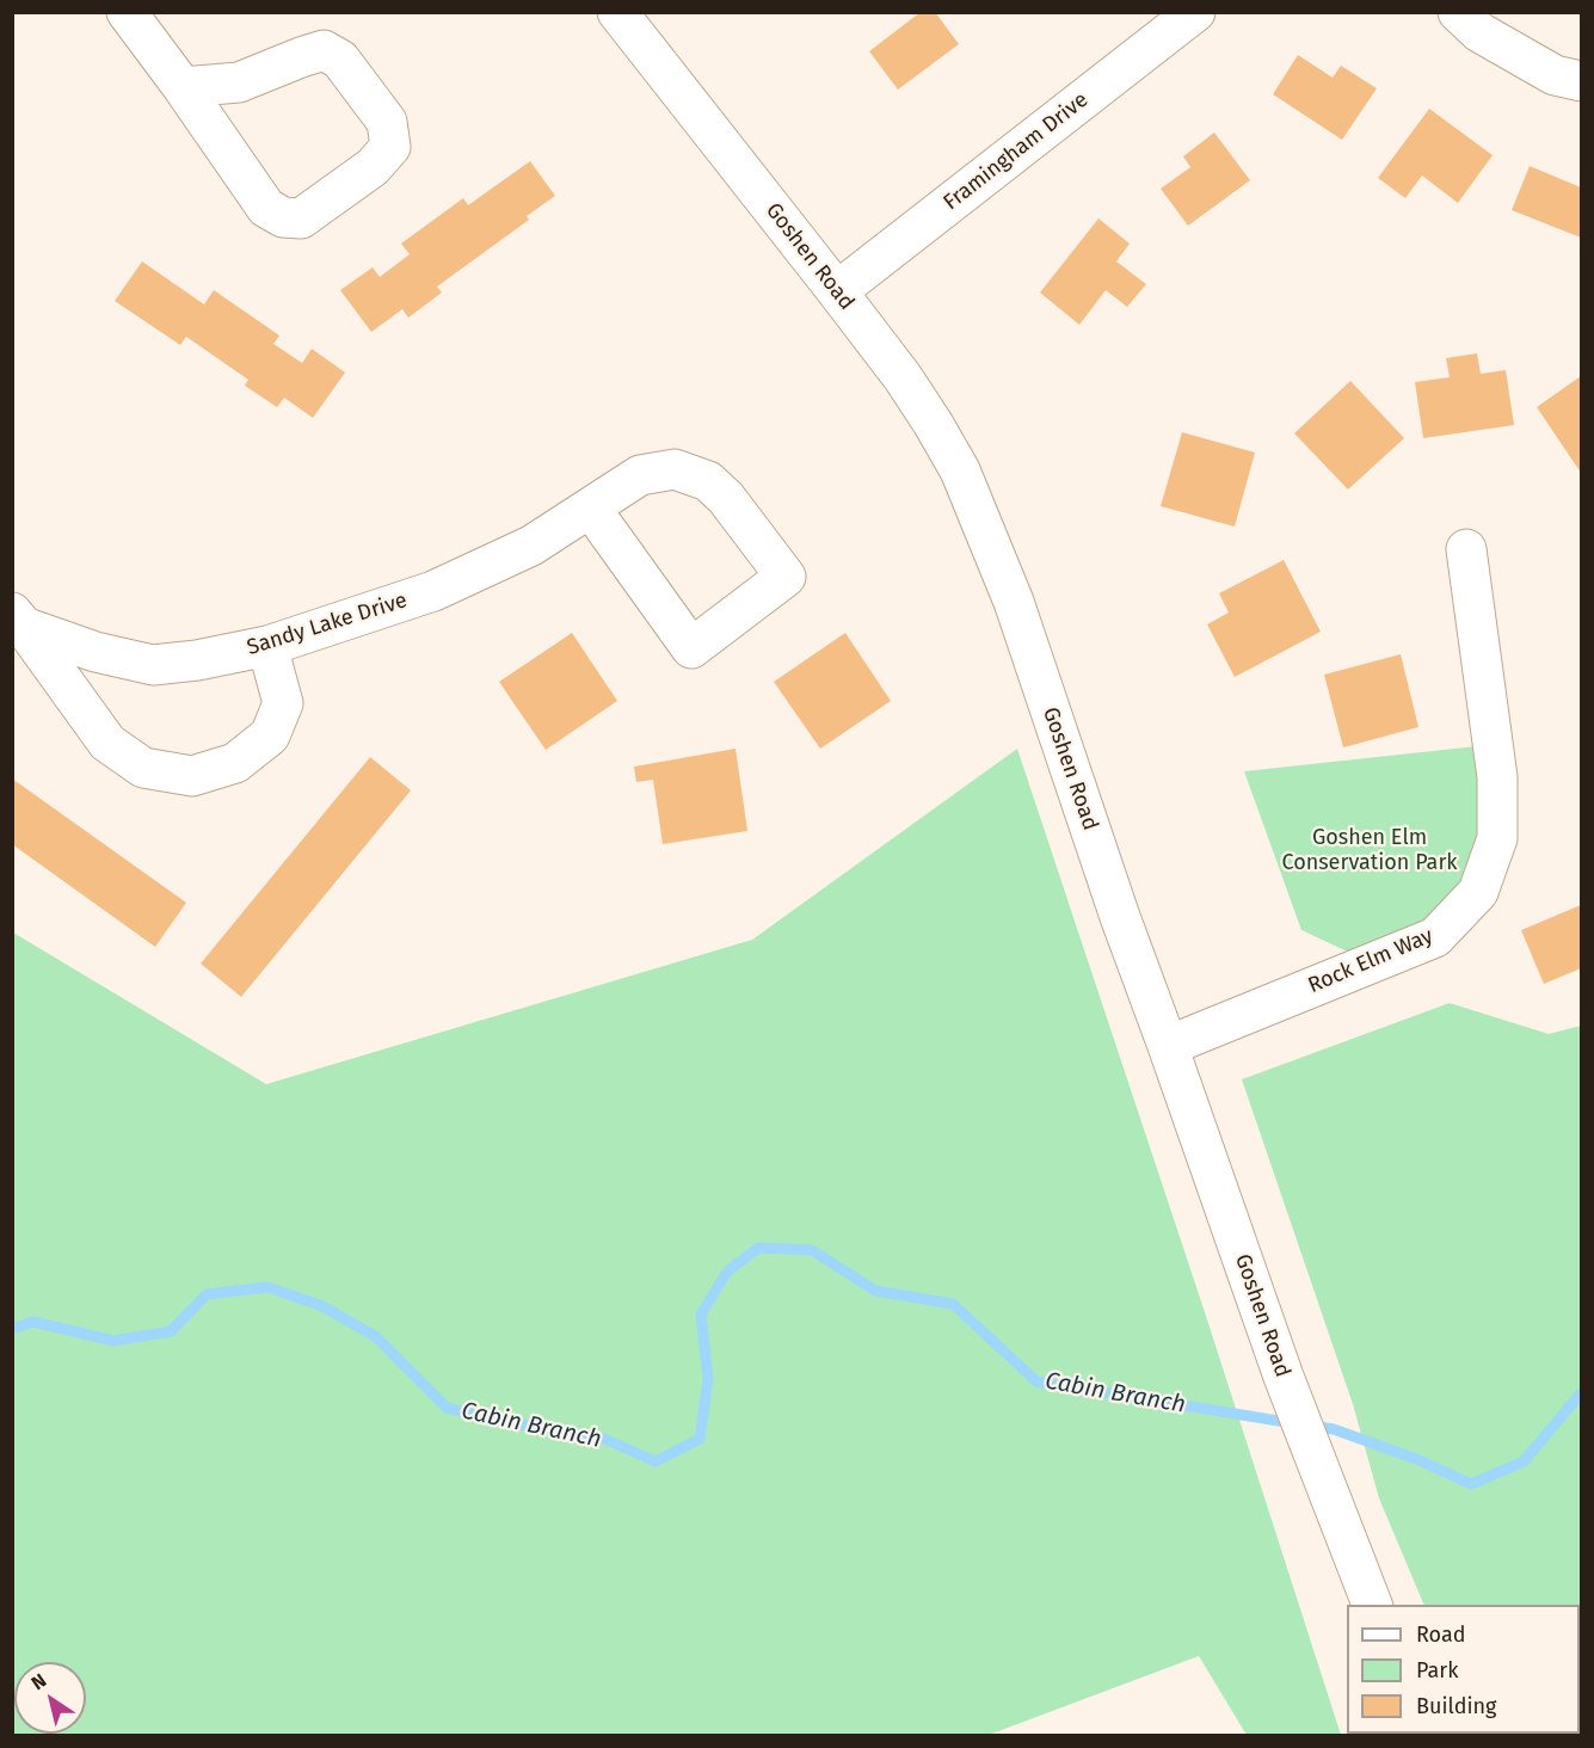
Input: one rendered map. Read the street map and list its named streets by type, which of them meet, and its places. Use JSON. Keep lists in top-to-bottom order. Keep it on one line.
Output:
{"streets":{"street":["Framingham Drive","Goshen Road","Sandy Lake Drive","Rock Elm Way"]},"crossings":[["Framingham Drive","Goshen Road"],["Goshen Road","Rock Elm Way"]],"water":["Cabin Branch"],"parks":["Goshen Elm Conservation Park"],"legend":["Road","Park","Building"],"north":"top left"}
